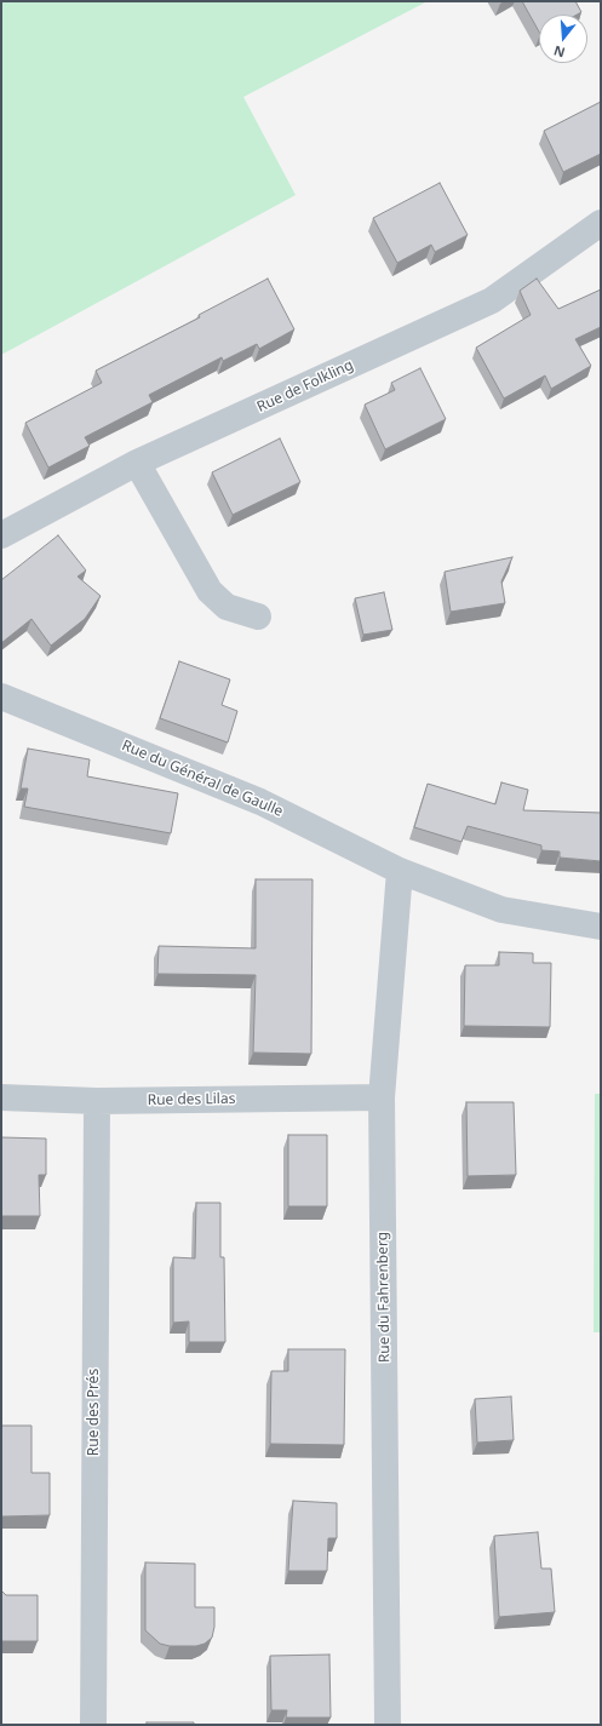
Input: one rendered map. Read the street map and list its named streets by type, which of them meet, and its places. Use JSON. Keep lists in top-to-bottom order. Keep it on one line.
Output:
{"streets":{"street":["Rue de Folkling","Rue du Général de Gaulle","Rue des Lilas","Rue du Fahrenberg","Rue des Prés"]},"crossings":[["Rue du Général de Gaulle","Rue du Fahrenberg"],["Rue des Lilas","Rue du Fahrenberg"],["Rue des Lilas","Rue des Prés"]],"north":"bottom"}
